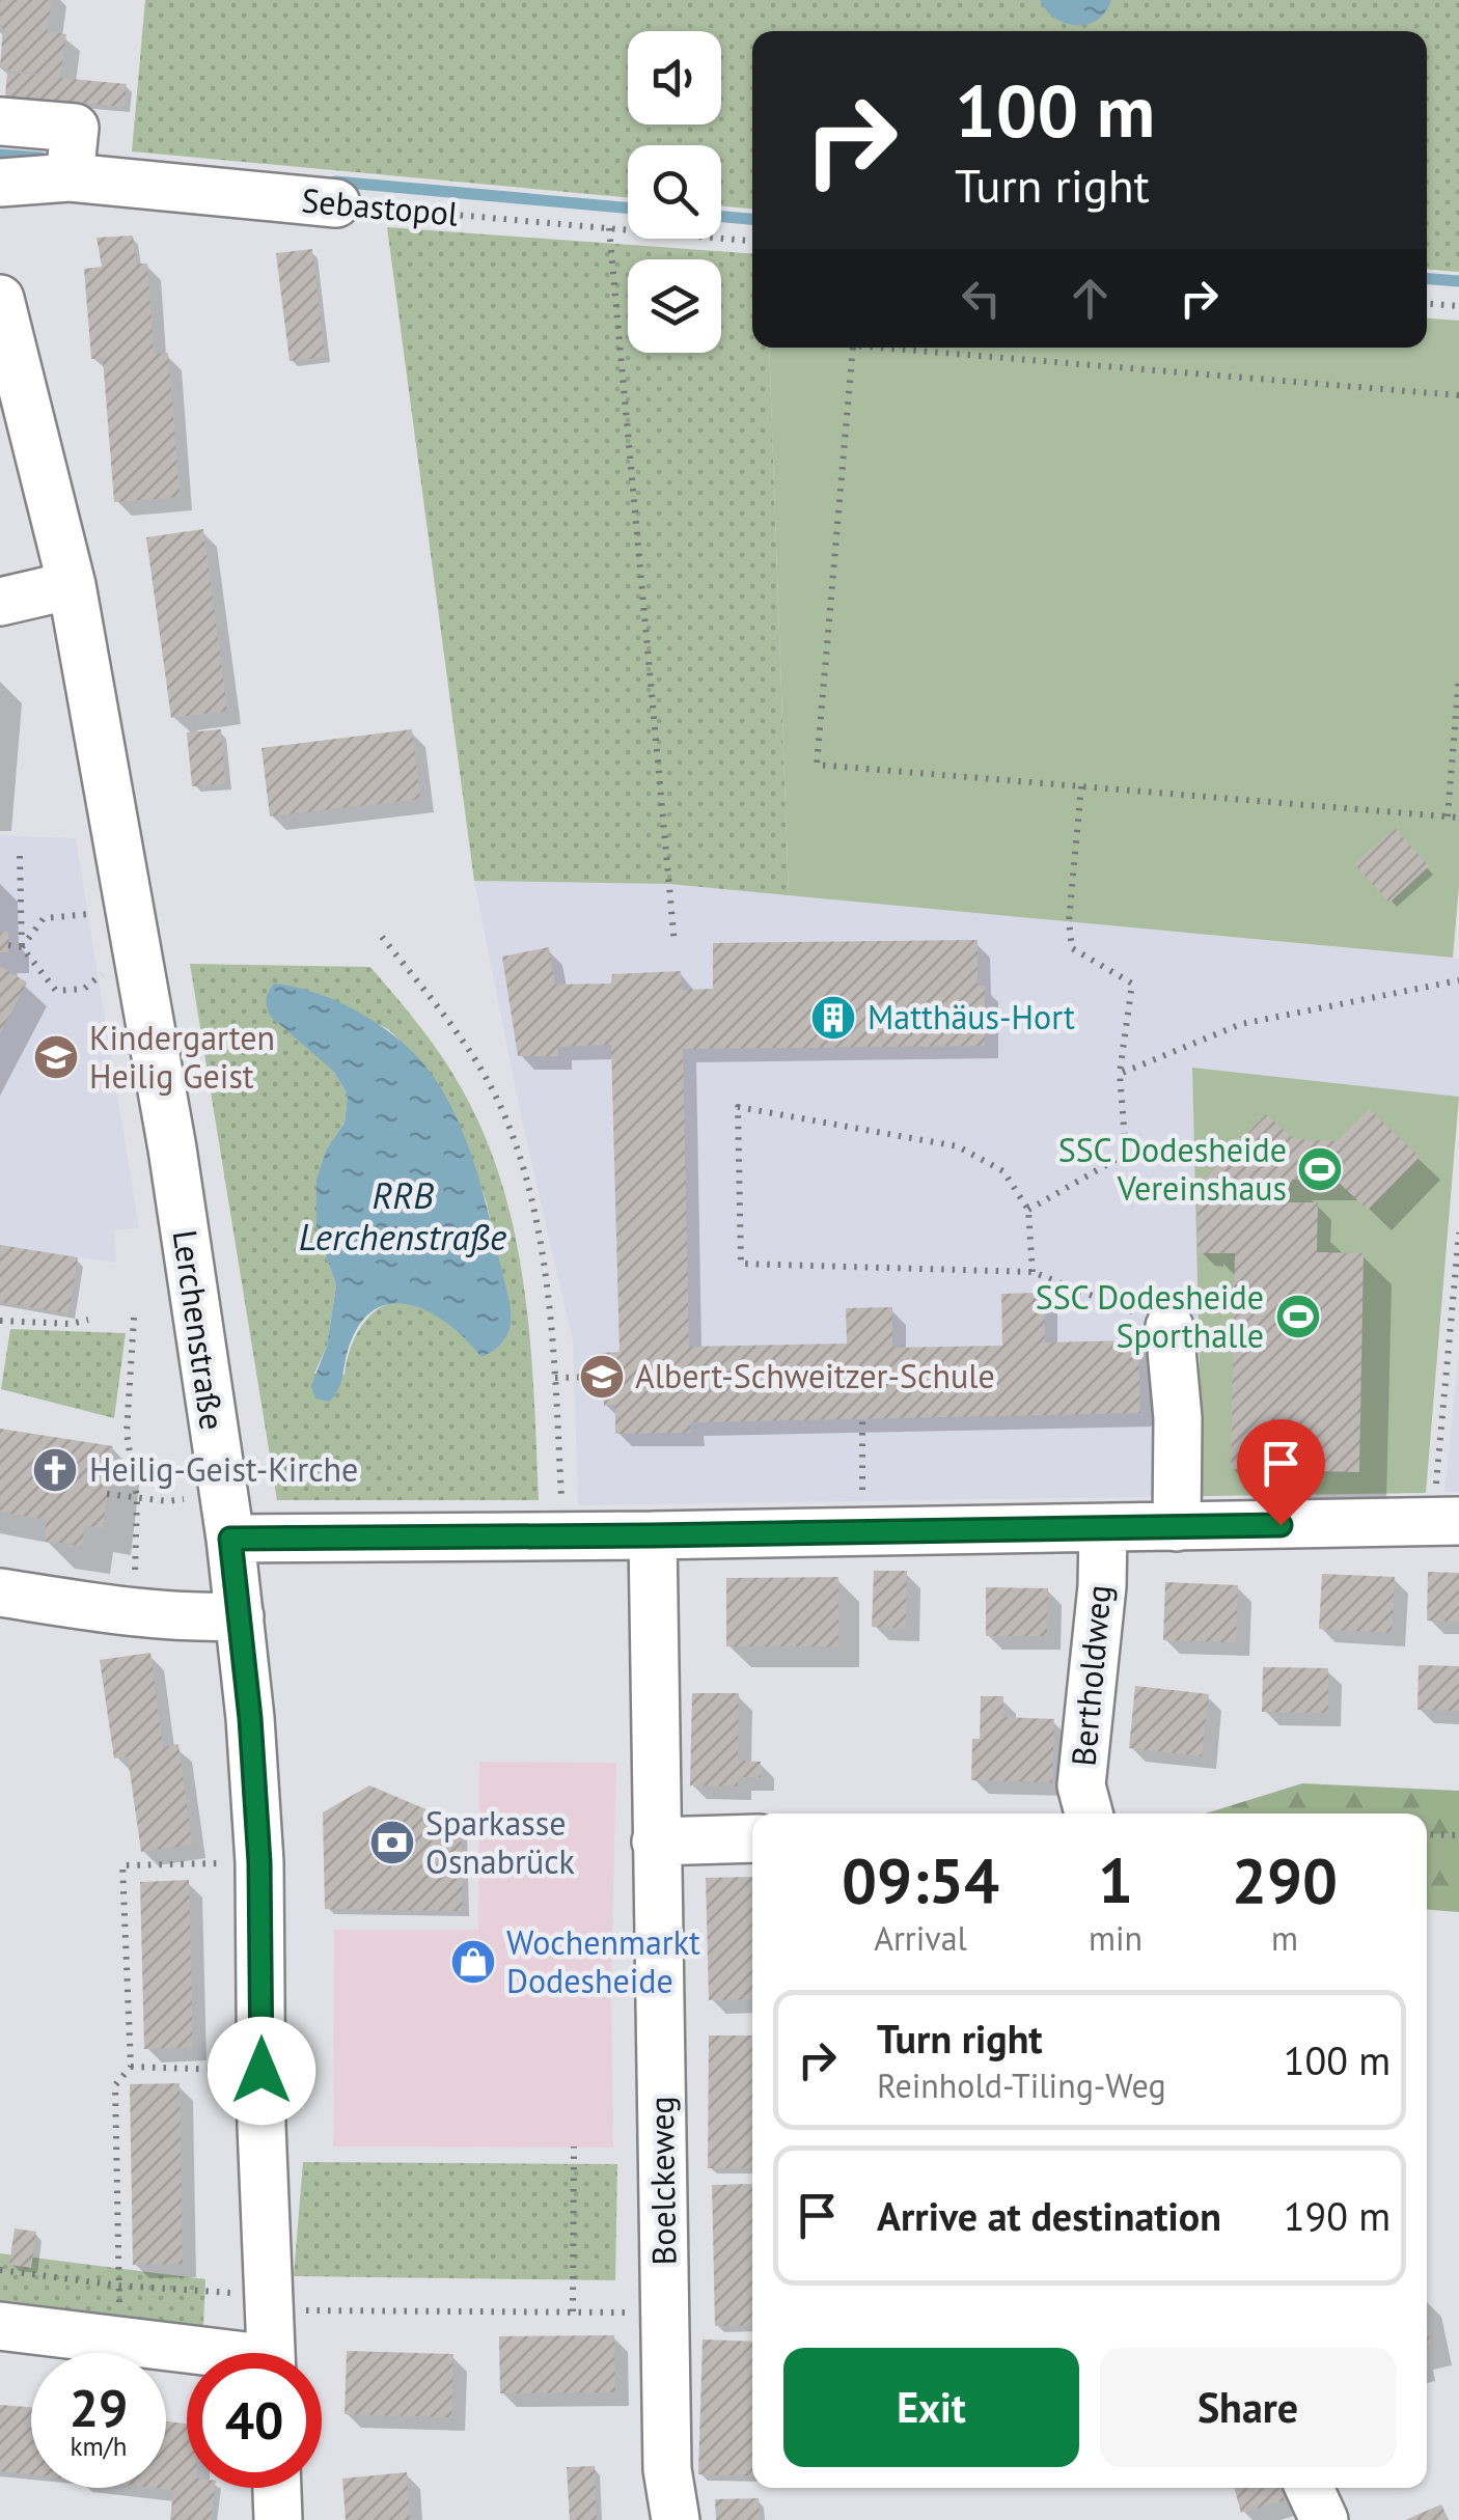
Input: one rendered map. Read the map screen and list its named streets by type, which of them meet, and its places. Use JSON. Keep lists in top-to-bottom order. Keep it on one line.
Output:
{"streets":{"street":["Sebastopol","Lerchenstraße","Bertholdweg","Boelckeweg"]},"water":["RRB Lerchenstraße"],"places":{"building":["Matthäus-Hort"],"school or university":["Kindergarten Heilig Geist","Albert-Schweitzer-Schule"],"sports":["SSC Dodesheide Vereinshaus","SSC Dodesheide Sporthalle"],"church":["Heilig-Geist-Kirche"],"bank":["Sparkasse Osnabrück"],"shop":["Wochenmarkt Dodesheide"]},"page":{"turn":["100 m","Turn right"],"eta":["09:54","Arrival","1","min","290","m"],"list":[{"name":"Turn right","note":"Reinhold-Tiling-Weg","value":"100 m"},{"name":"Arrive at destination","value":"190 m"}],"buttons":["Exit","Share"],"speed":"29 km/h","limit":"40"}}
